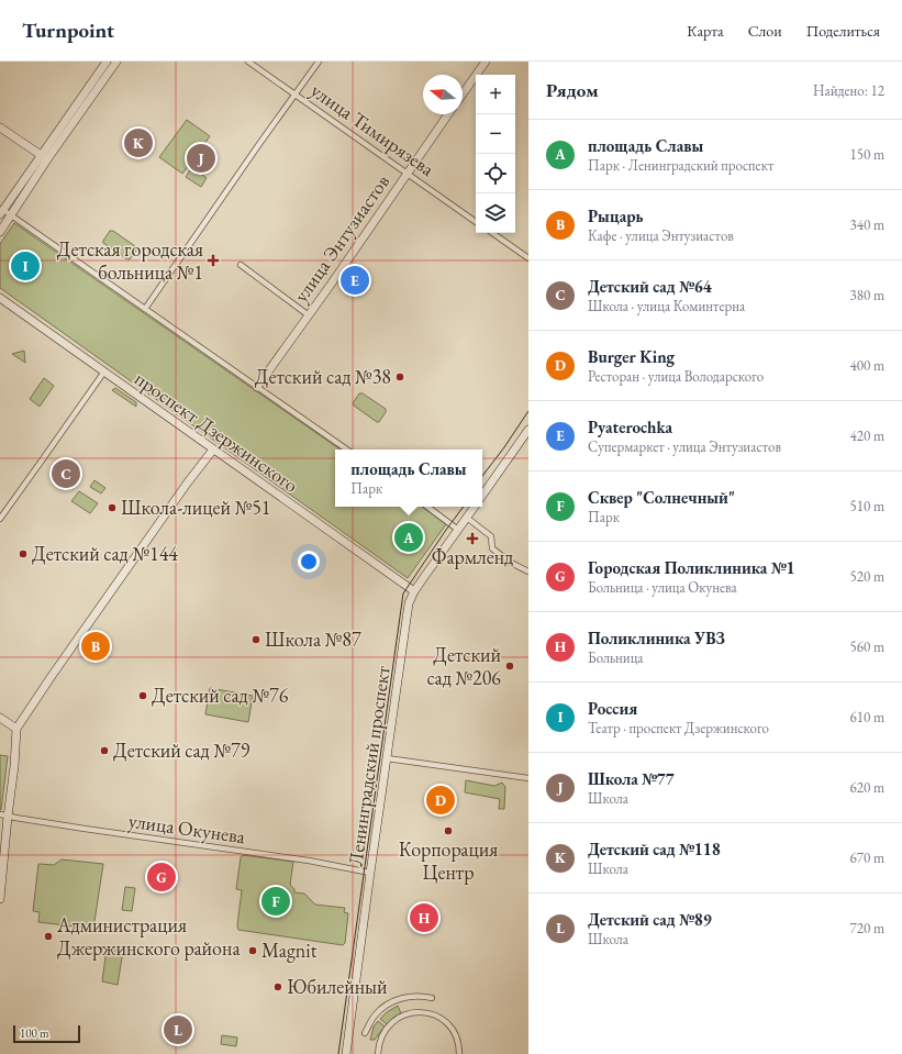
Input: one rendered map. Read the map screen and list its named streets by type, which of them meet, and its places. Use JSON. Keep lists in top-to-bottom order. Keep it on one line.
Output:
{"streets":{"street":["улица Тимирязева","улица Энтузиастов","проспект Дзержинского","Ленинградский проспект","улица Окунева"]},"crossings":[["улица Тимирязева","улица Энтузиастов"],["проспект Дзержинского","Ленинградский проспект"],["Ленинградский проспект","улица Окунева"]],"places":{"health":["Детская городская больница №1","Фармленд"],"other":["Детский сад №38","Школа-лицей №51","Детский сад №144","Школа №87","Детский сад №206","Детский сад №76","Детский сад №79","Корпорация Центр","Администрация Джержинского района","Magnit","Юбилейный"]},"scale_bar":"100 m","north":"left","page":{"header":"Turnpoint","nav":["Карта","Слои","Поделиться"],"heading":["Рядом","Найдено: 12"],"map_buttons":["+","−"],"list":[{"mark":"A","name":"площадь Славы","note":"Парк · Ленинградский проспект","value":"150 m"},{"mark":"B","name":"Рыцарь","note":"Кафе · улица Энтузиастов","value":"340 m"},{"mark":"C","name":"Детский сад №64","note":"Школа · улица Коминтерна","value":"380 m"},{"mark":"D","name":"Burger King","note":"Ресторан · улица Володарского","value":"400 m"},{"mark":"E","name":"Pyaterochka","note":"Супермаркет · улица Энтузиастов","value":"420 m"},{"mark":"F","name":"Сквер \"Солнечный\"","note":"Парк","value":"510 m"},{"mark":"G","name":"Городская Поликлиника №1","note":"Больница · улица Окунева","value":"520 m"},{"mark":"H","name":"Поликлиника УВЗ","note":"Больница","value":"560 m"},{"mark":"I","name":"Россия","note":"Театр · проспект Дзержинского","value":"610 m"},{"mark":"J","name":"Школа №77","note":"Школа","value":"620 m"},{"mark":"K","name":"Детский сад №118","note":"Школа","value":"670 m"},{"mark":"L","name":"Детский сад №89","note":"Школа","value":"720 m"}],"pins":["K","J","I","E","C","A","B","D","G","F","H","L"],"popup":["площадь Славы","Парк"],"scale":"100 m"}}
